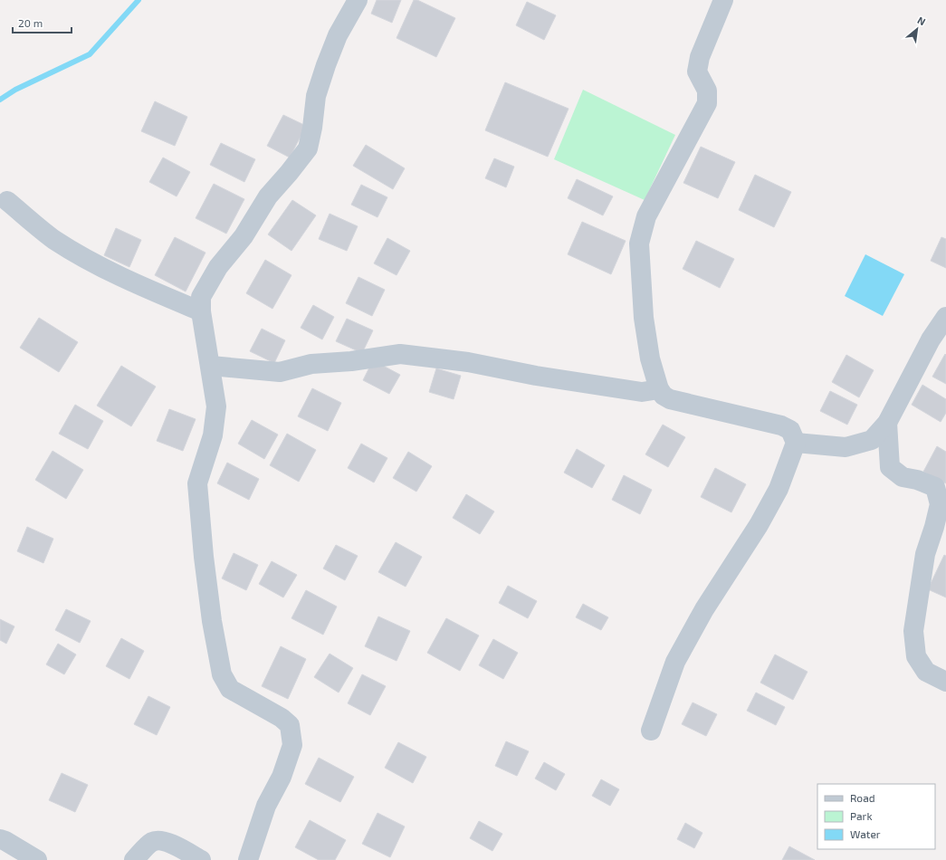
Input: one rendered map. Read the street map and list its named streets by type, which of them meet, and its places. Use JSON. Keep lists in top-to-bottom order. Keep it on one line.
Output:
{"legend":["Road","Park","Water"],"scale_bar":"20 m","north":"top right"}
